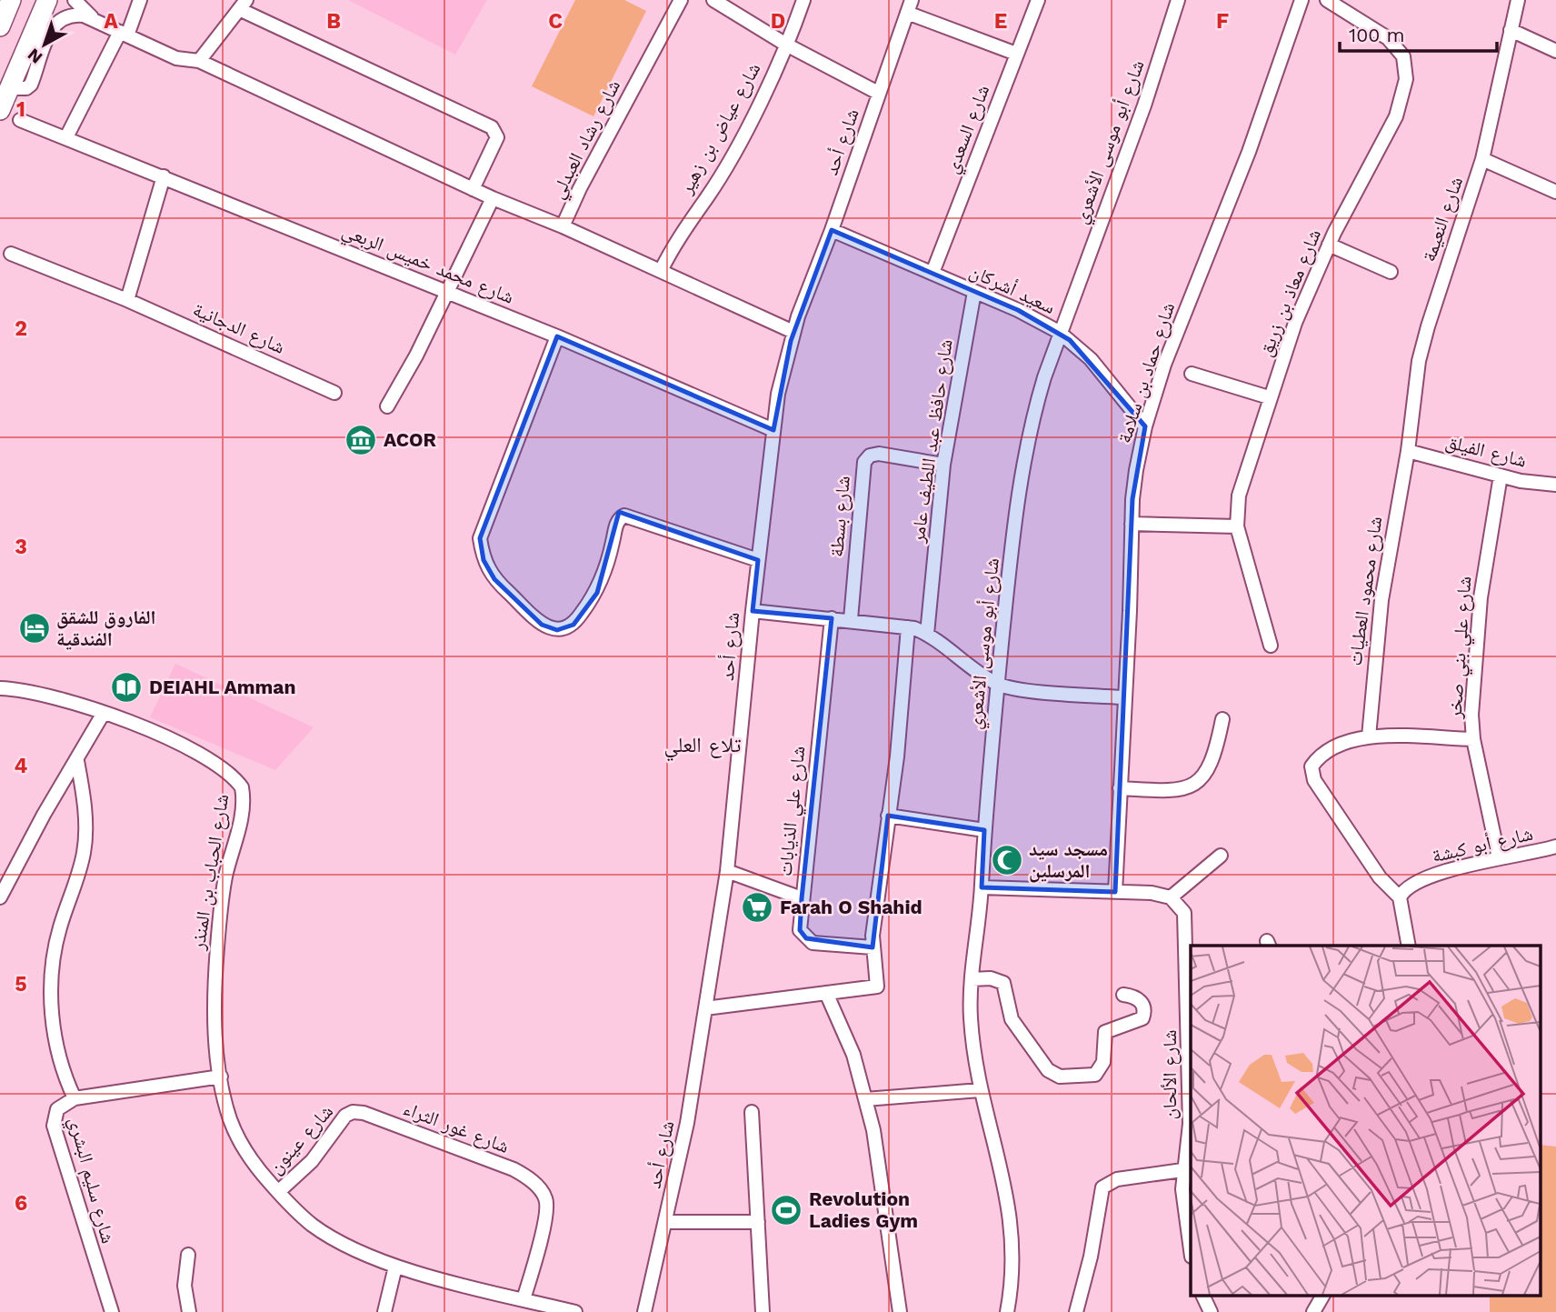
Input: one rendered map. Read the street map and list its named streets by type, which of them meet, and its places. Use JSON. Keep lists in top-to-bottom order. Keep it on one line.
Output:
{"streets":{"street":["شارع عياض بن زهير","شارع السعدي","شارع رشاد العبدلي","شارع أحد","شارع أبو موسى الأشعري","شارع النعيمة","شارع محمد خميس الربعي","سعيد أشركان","شارع معاذ بن زريق","شارع الدجانية","شارع حماد بن سلامة","شارع حافظ عبد اللطيف عامر","شارع الفيلق","شارع بسطة","شارع محمود العطيات","شارع علي بني صخر","شارع علي الذيابات","شارع أبو كبشة","شارع الحباب بن المنذر","شارع الألحان","شارع غور الثراء","شارع عينون","شارع سليم البشري"]},"crossings":[["شارع السعدي","سعيد أشركان"],["شارع أحد","شارع محمد خميس الربعي"],["شارع أحد","سعيد أشركان"],["شارع أبو موسى الأشعري","سعيد أشركان"],["شارع النعيمة","شارع الفيلق"],["شارع النعيمة","شارع محمود العطيات"],["سعيد أشركان","شارع حماد بن سلامة"],["سعيد أشركان","شارع حافظ عبد اللطيف عامر"],["شارع حافظ عبد اللطيف عامر","شارع بسطة"],["شارع الفيلق","شارع محمود العطيات"],["شارع الفيلق","شارع علي بني صخر"],["شارع علي بني صخر","شارع أبو كبشة"],["شارع الحباب بن المنذر","شارع غور الثراء"],["شارع الحباب بن المنذر","شارع عينون"],["شارع الحباب بن المنذر","شارع سليم البشري"],["شارع غور الثراء","شارع عينون"]],"districts":["تلاع العلي"],"places":{"museum":["ACOR"],"hotel":["الفاروق للشقق الفندقية"],"library":["DEIAHL Amman"],"mosque":["مسجد سيد المرسلين"],"supermarket":["Farah O Shahid"],"sports":["Revolution Ladies Gym"]},"scale_bar":"100 m","north":"bottom left","grid":{"columns":["A","B","C","D","E","F"],"rows":["1","2","3","4","5","6"]}}
